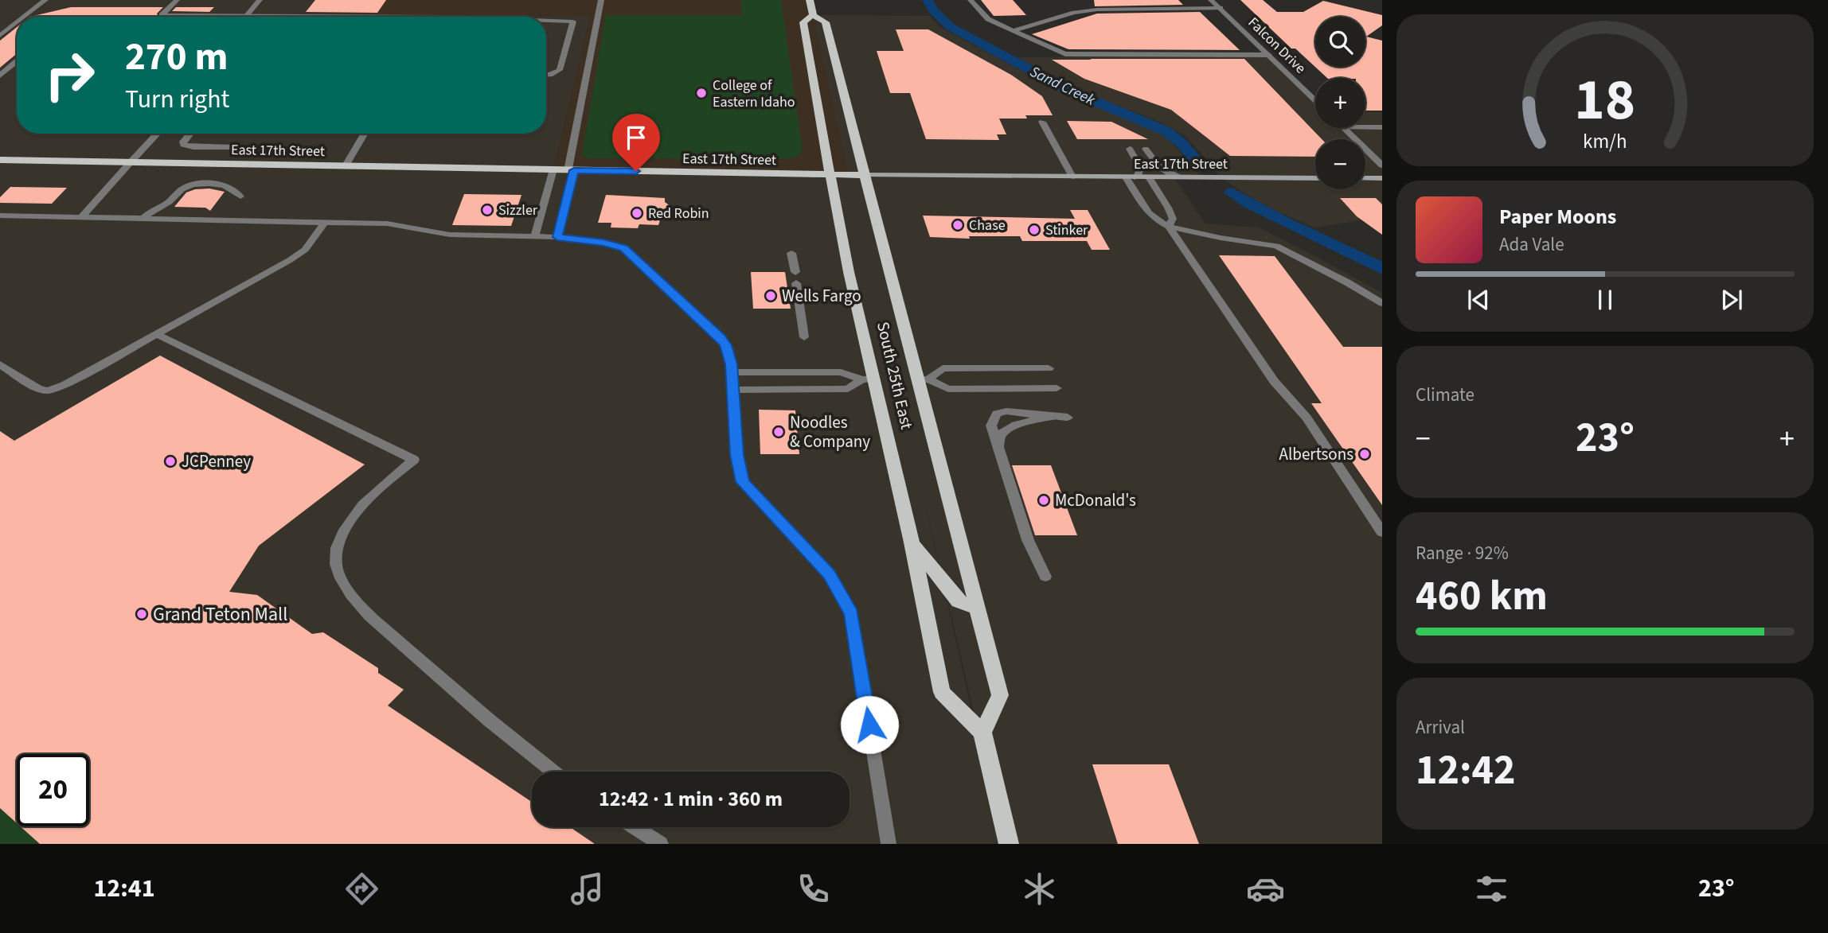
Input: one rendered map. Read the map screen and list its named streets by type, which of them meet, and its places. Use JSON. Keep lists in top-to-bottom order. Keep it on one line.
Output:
{"streets":{"main road":["East 17th Street","South 25th East"],"street":["Falcon Drive"]},"crossings":[["East 17th Street","South 25th East"]],"water":["Sand Creek"],"places":["College of Eastern Idaho","Sizzler","Red Robin","Chase","Stinker","Wells Fargo","Noodles & Company","Albertsons","JCPenney","McDonald's","Grand Teton Mall"],"page":{"map_buttons":["+","−"],"turn":["270 m","Turn right"],"song":["Paper Moons","Ada Vale"],"tile":["Climate",["Range · 92%","460 km"],["Arrival","12:42"]],"heat":["−","23°","+"],"limit":"20","trip":"12:42 · 1 min · 360 m","tabs":["12:41","23°"],"gauge":["18","km/h"]}}
